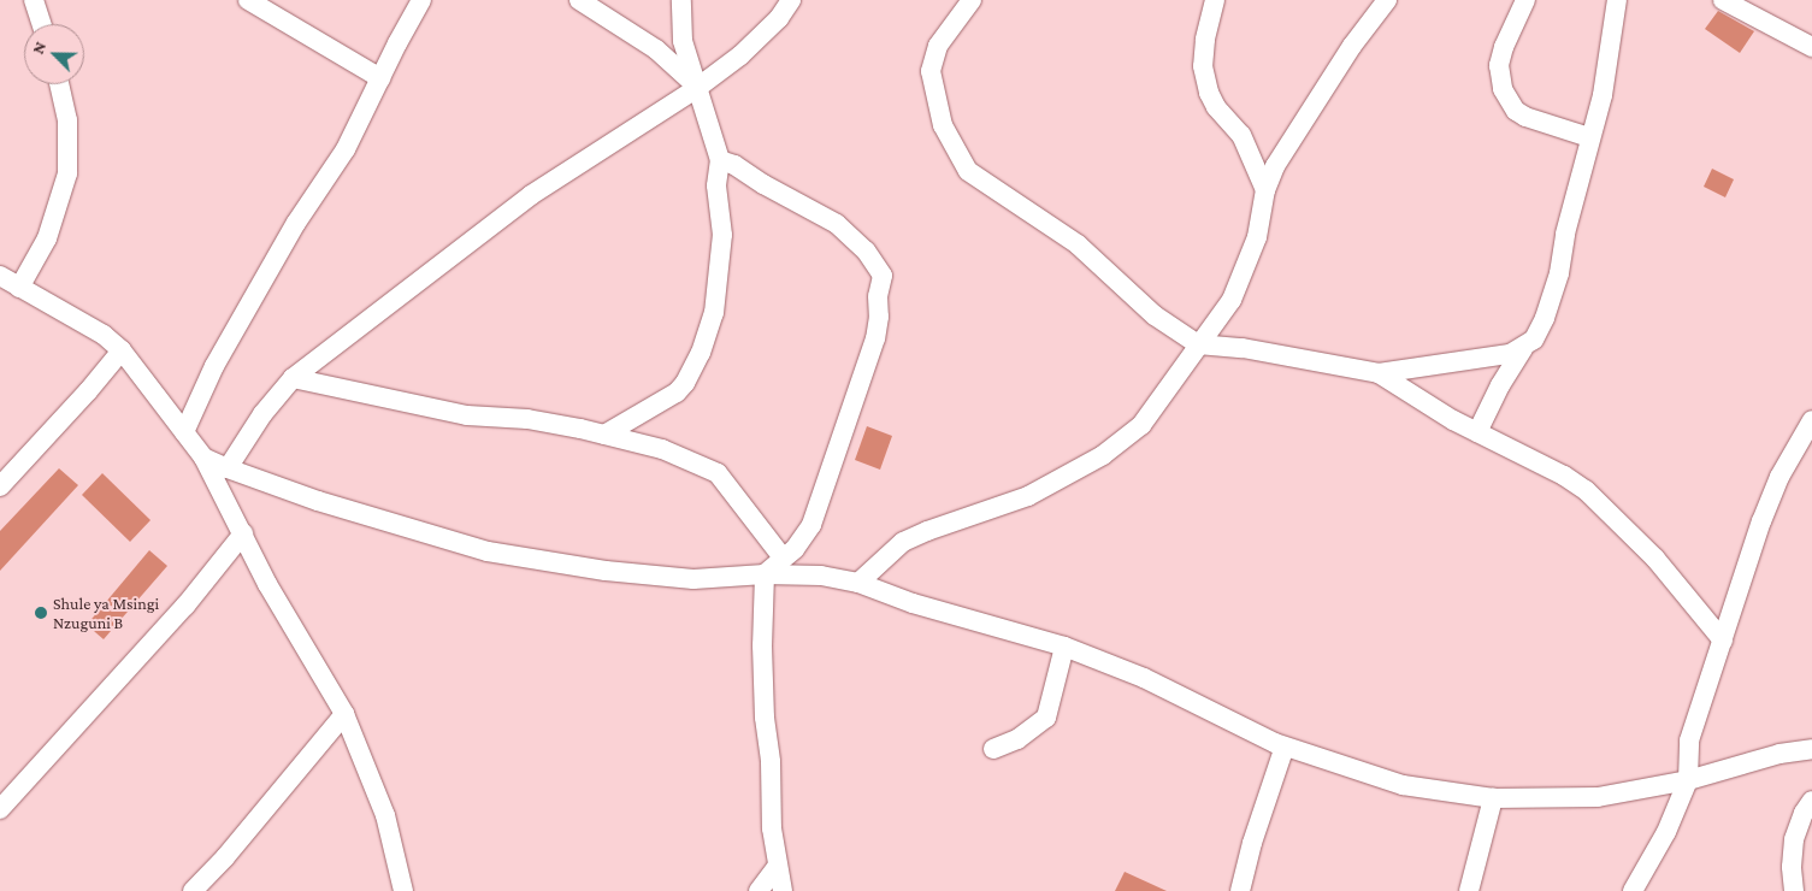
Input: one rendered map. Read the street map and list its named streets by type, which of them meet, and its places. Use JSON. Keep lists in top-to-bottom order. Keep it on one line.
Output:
{"places":["Shule ya Msingi Nzuguni B"],"north":"top left"}
